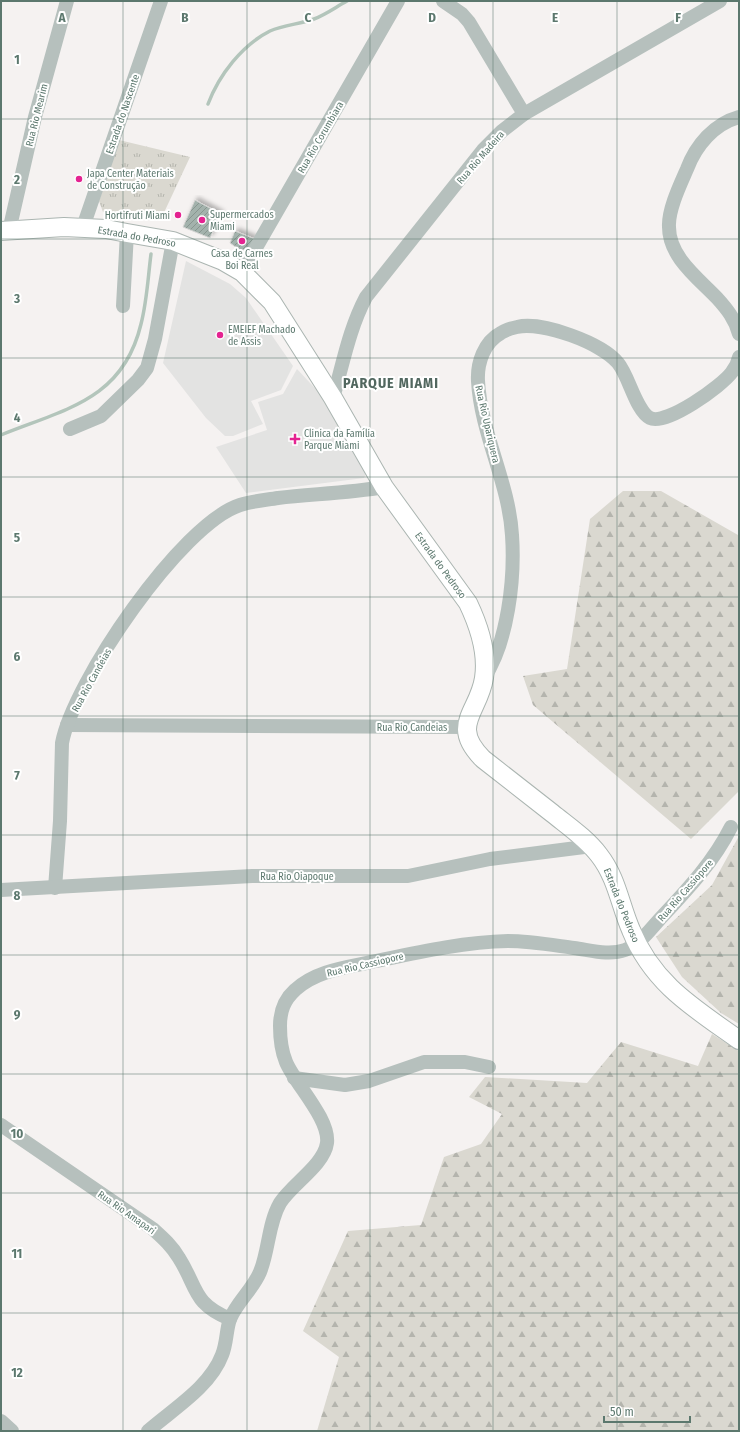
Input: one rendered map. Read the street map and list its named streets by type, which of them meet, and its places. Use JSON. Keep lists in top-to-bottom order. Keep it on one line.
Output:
{"streets":{"main road":["Estrada do Pedroso"],"street":["Estrada do Nascente","Rua Rio Mearim","Rua Rio Corumbiara","Rua Rio Madeira","Rua Rio Upariquera","Rua Rio Candeias","Rua Rio Oiapoque","Rua Rio Cassiopore","Rua Rio Amapari"]},"crossings":[["Estrada do Nascente","Estrada do Pedroso"],["Rua Rio Mearim","Estrada do Pedroso"],["Rua Rio Corumbiara","Estrada do Pedroso"],["Rua Rio Madeira","Estrada do Pedroso"],["Estrada do Pedroso","Rua Rio Upariquera"],["Estrada do Pedroso","Rua Rio Candeias"],["Estrada do Pedroso","Rua Rio Oiapoque"],["Estrada do Pedroso","Rua Rio Cassiopore"],["Rua Rio Cassiopore","Rua Rio Amapari"]],"districts":["PARQUE MIAMI"],"places":{"other":["Japa Center Materiais de Construção","Hortifruti Miami","Supermercados Miami","Casa de Carnes Boi Real","EMEIEF Machado de Assis"],"health":["Clinica da Família Parque Miami"]},"scale_bar":"50 m","grid":{"columns":["A","B","C","D","E","F"],"rows":["1","2","3","4","5","6","7","8","9","10","11","12"]}}
